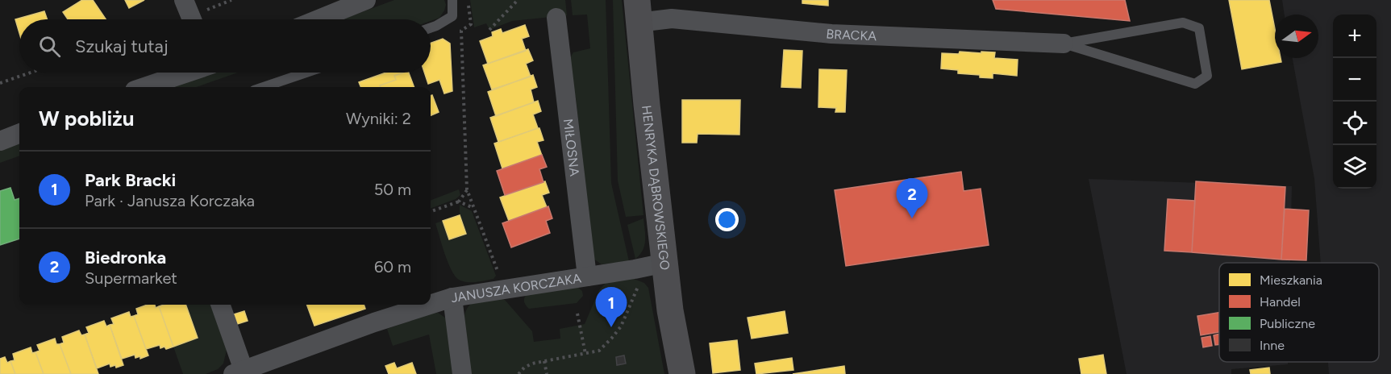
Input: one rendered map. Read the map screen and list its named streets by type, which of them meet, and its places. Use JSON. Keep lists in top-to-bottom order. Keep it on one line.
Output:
{"streets":{"street":["BRACKA","MIŁOSNA","HENRYKA DĄBROWSKIEGO","JANUSZA KORCZAKA"]},"crossings":[["BRACKA","HENRYKA DĄBROWSKIEGO"],["MIŁOSNA","JANUSZA KORCZAKA"],["HENRYKA DĄBROWSKIEGO","JANUSZA KORCZAKA"]],"legend":["Mieszkania","Handel","Publiczne","Inne"],"north":"right","page":{"map_buttons":["+","−"],"search":"Szukaj tutaj","heading":["W pobliżu","Wyniki: 2"],"list":[{"mark":"1","name":"Park Bracki","note":"Park · Janusza Korczaka","value":"50 m"},{"mark":"2","name":"Biedronka","note":"Supermarket","value":"60 m"}],"pins":["2","1"]}}
